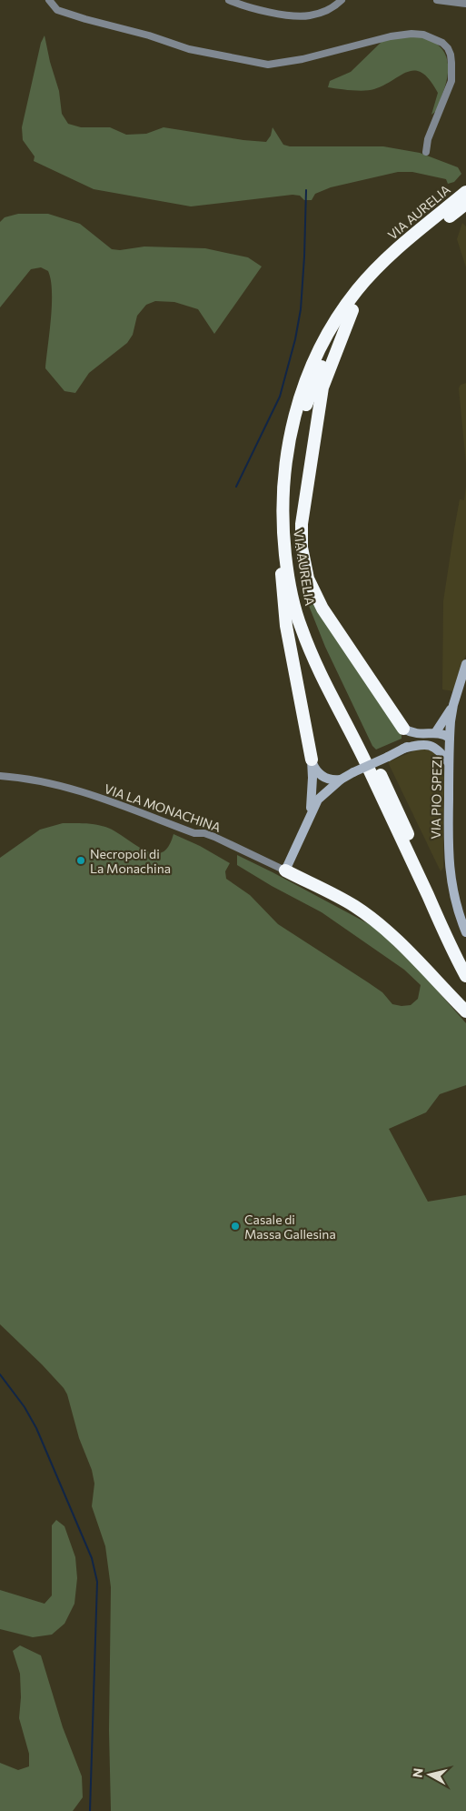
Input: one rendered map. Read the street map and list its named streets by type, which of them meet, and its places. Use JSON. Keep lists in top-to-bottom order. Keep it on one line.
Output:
{"streets":{"highway":["VIA AURELIA"],"street":["VIA PIO SPEZI","VIA LA MONACHINA"]},"places":["Necropoli di La Monachina","Casale di Massa Gallesina"],"north":"left"}
